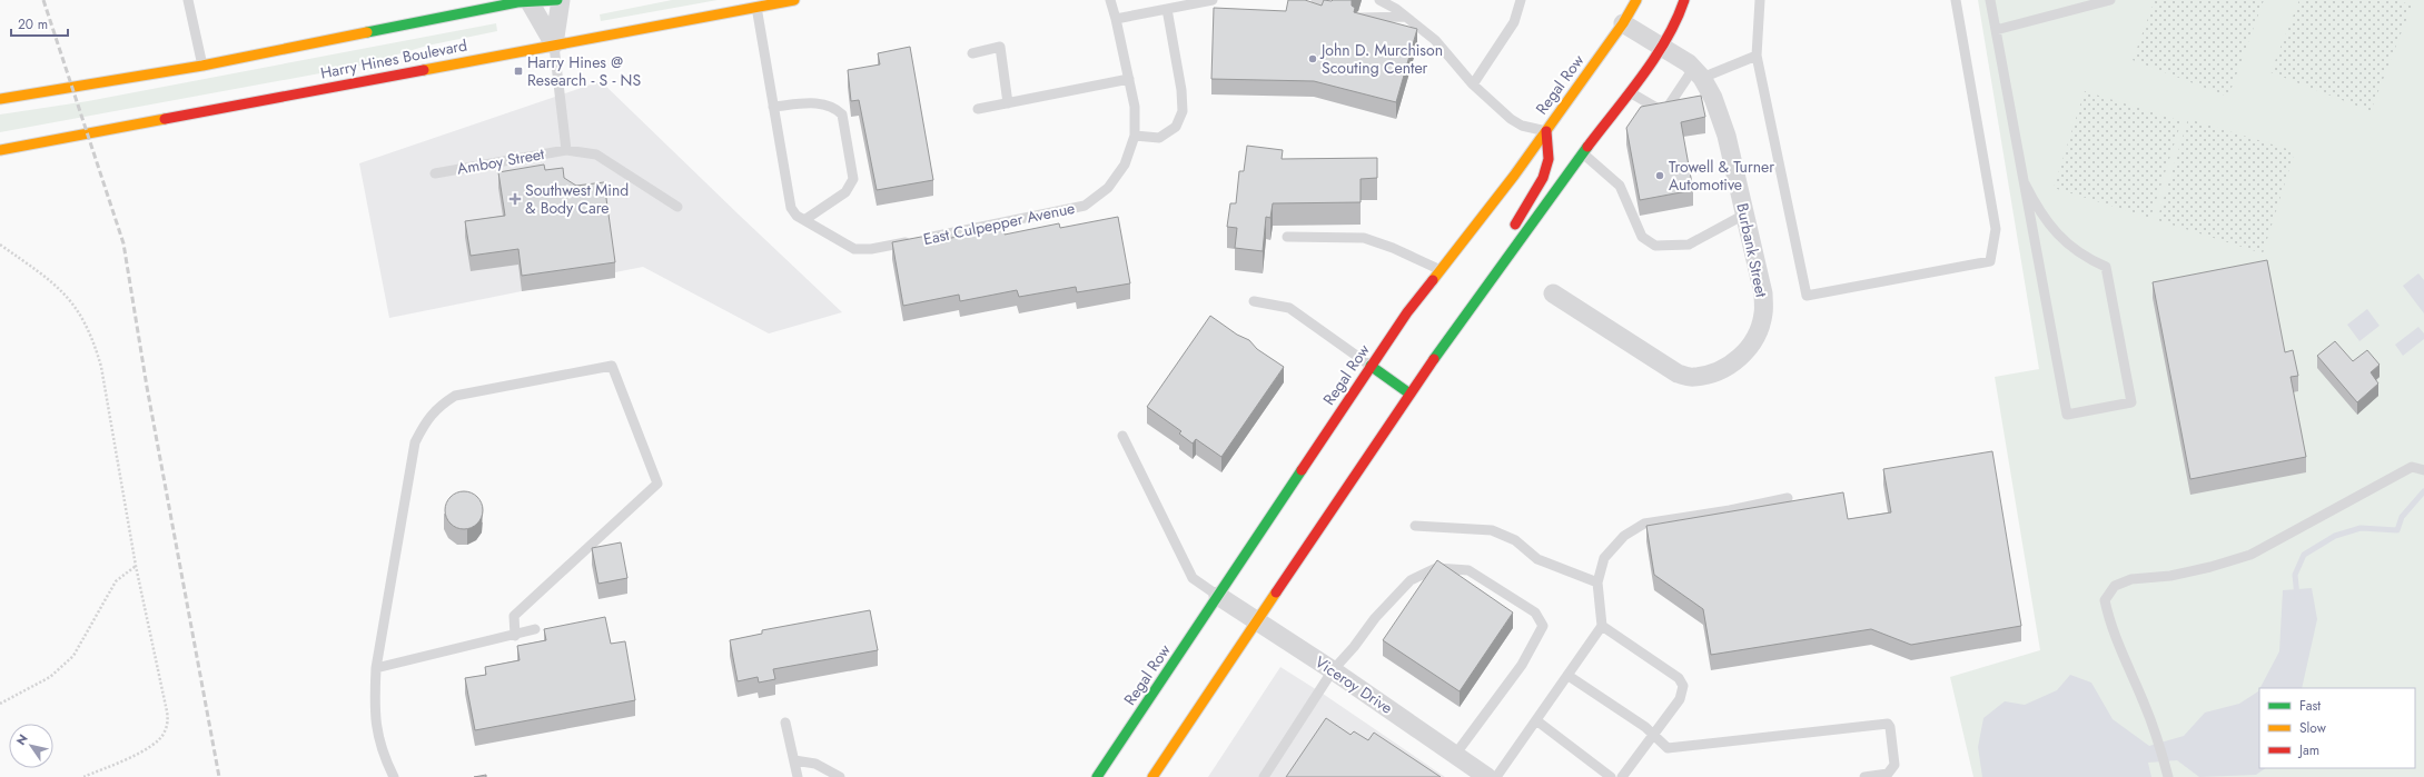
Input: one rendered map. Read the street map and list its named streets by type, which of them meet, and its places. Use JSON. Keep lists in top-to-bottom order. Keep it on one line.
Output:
{"streets":{"main road":["Harry Hines Boulevard","Regal Row"],"street":["Burbank Street","Viceroy Drive"],"lane":["Amboy Street","East Culpepper Avenue"]},"crossings":[["Harry Hines Boulevard","East Culpepper Avenue"],["Regal Row","Burbank Street"],["Regal Row","Viceroy Drive"]],"places":{"other":["John D. Murchison Scouting Center","Trowell & Turner Automotive"],"transit":["Harry Hines @ Research - S - NS"],"health":["Southwest Mind & Body Care"]},"legend":["Fast","Slow","Jam"],"scale_bar":"20 m","north":"top left"}
